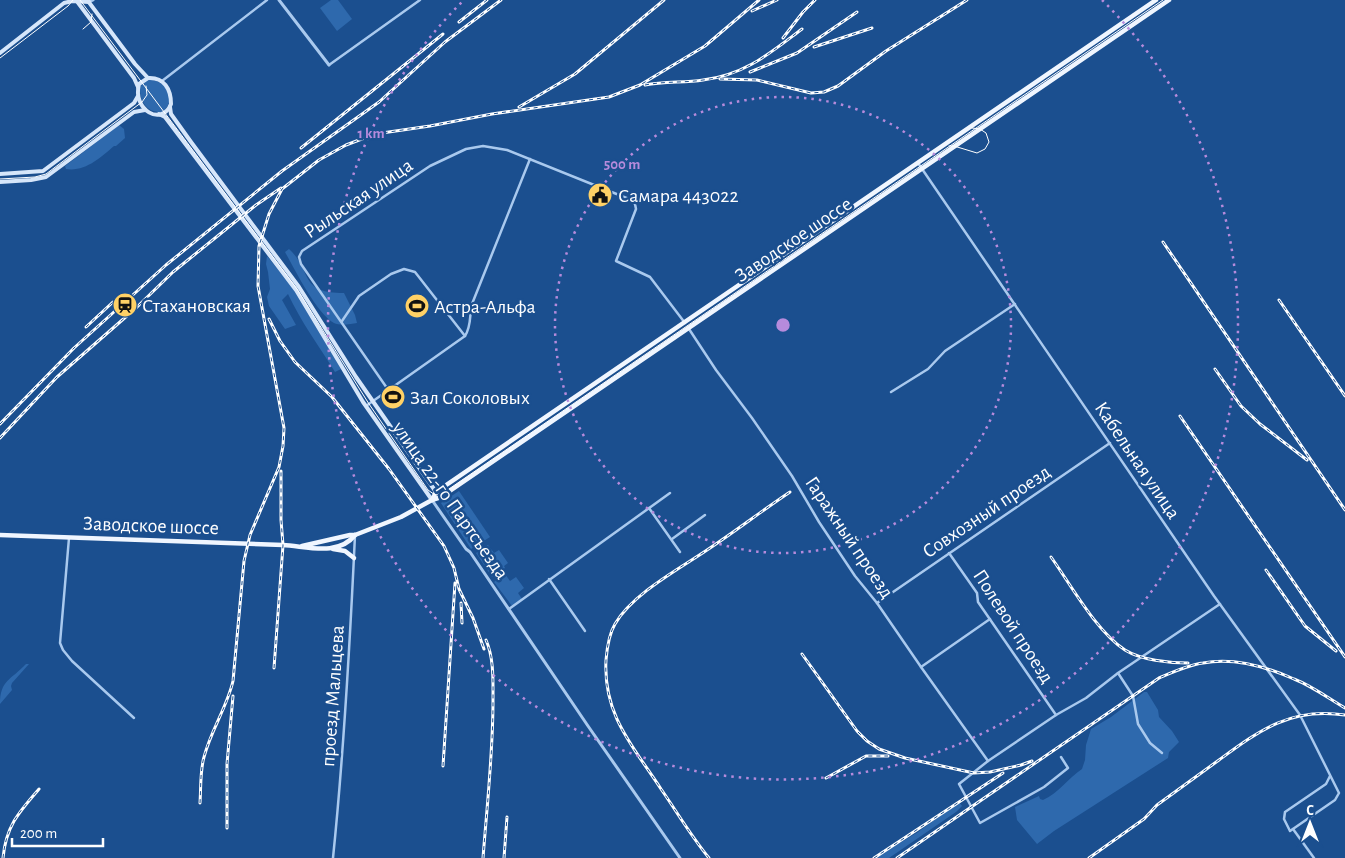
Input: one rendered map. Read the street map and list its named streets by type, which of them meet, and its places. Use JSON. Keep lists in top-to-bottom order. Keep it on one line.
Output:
{"streets":{"main road":["Заводское шоссе","улица 22-го Партсъезда"],"street":["Рыльская улица","Кабельная улица","Совхозный проезд","Гаражный проезд","Полевой проезд","проезд Мальцева"]},"crossings":[["Рыльская улица","Заводское шоссе"],["Заводское шоссе","Кабельная улица"],["Заводское шоссе","улица 22-го Партсъезда"],["Заводское шоссе","Гаражный проезд"],["Заводское шоссе","проезд Мальцева"],["Кабельная улица","Совхозный проезд"],["Совхозный проезд","Гаражный проезд"],["Совхозный проезд","Полевой проезд"]],"places":{"public building":["Самара 443022"],"station":["Стахановская"],"sports":["Астра-Альфа","Зал Соколовых"]},"scale_bar":"200 m","north":"top","rings":["1 km","500 m"]}
